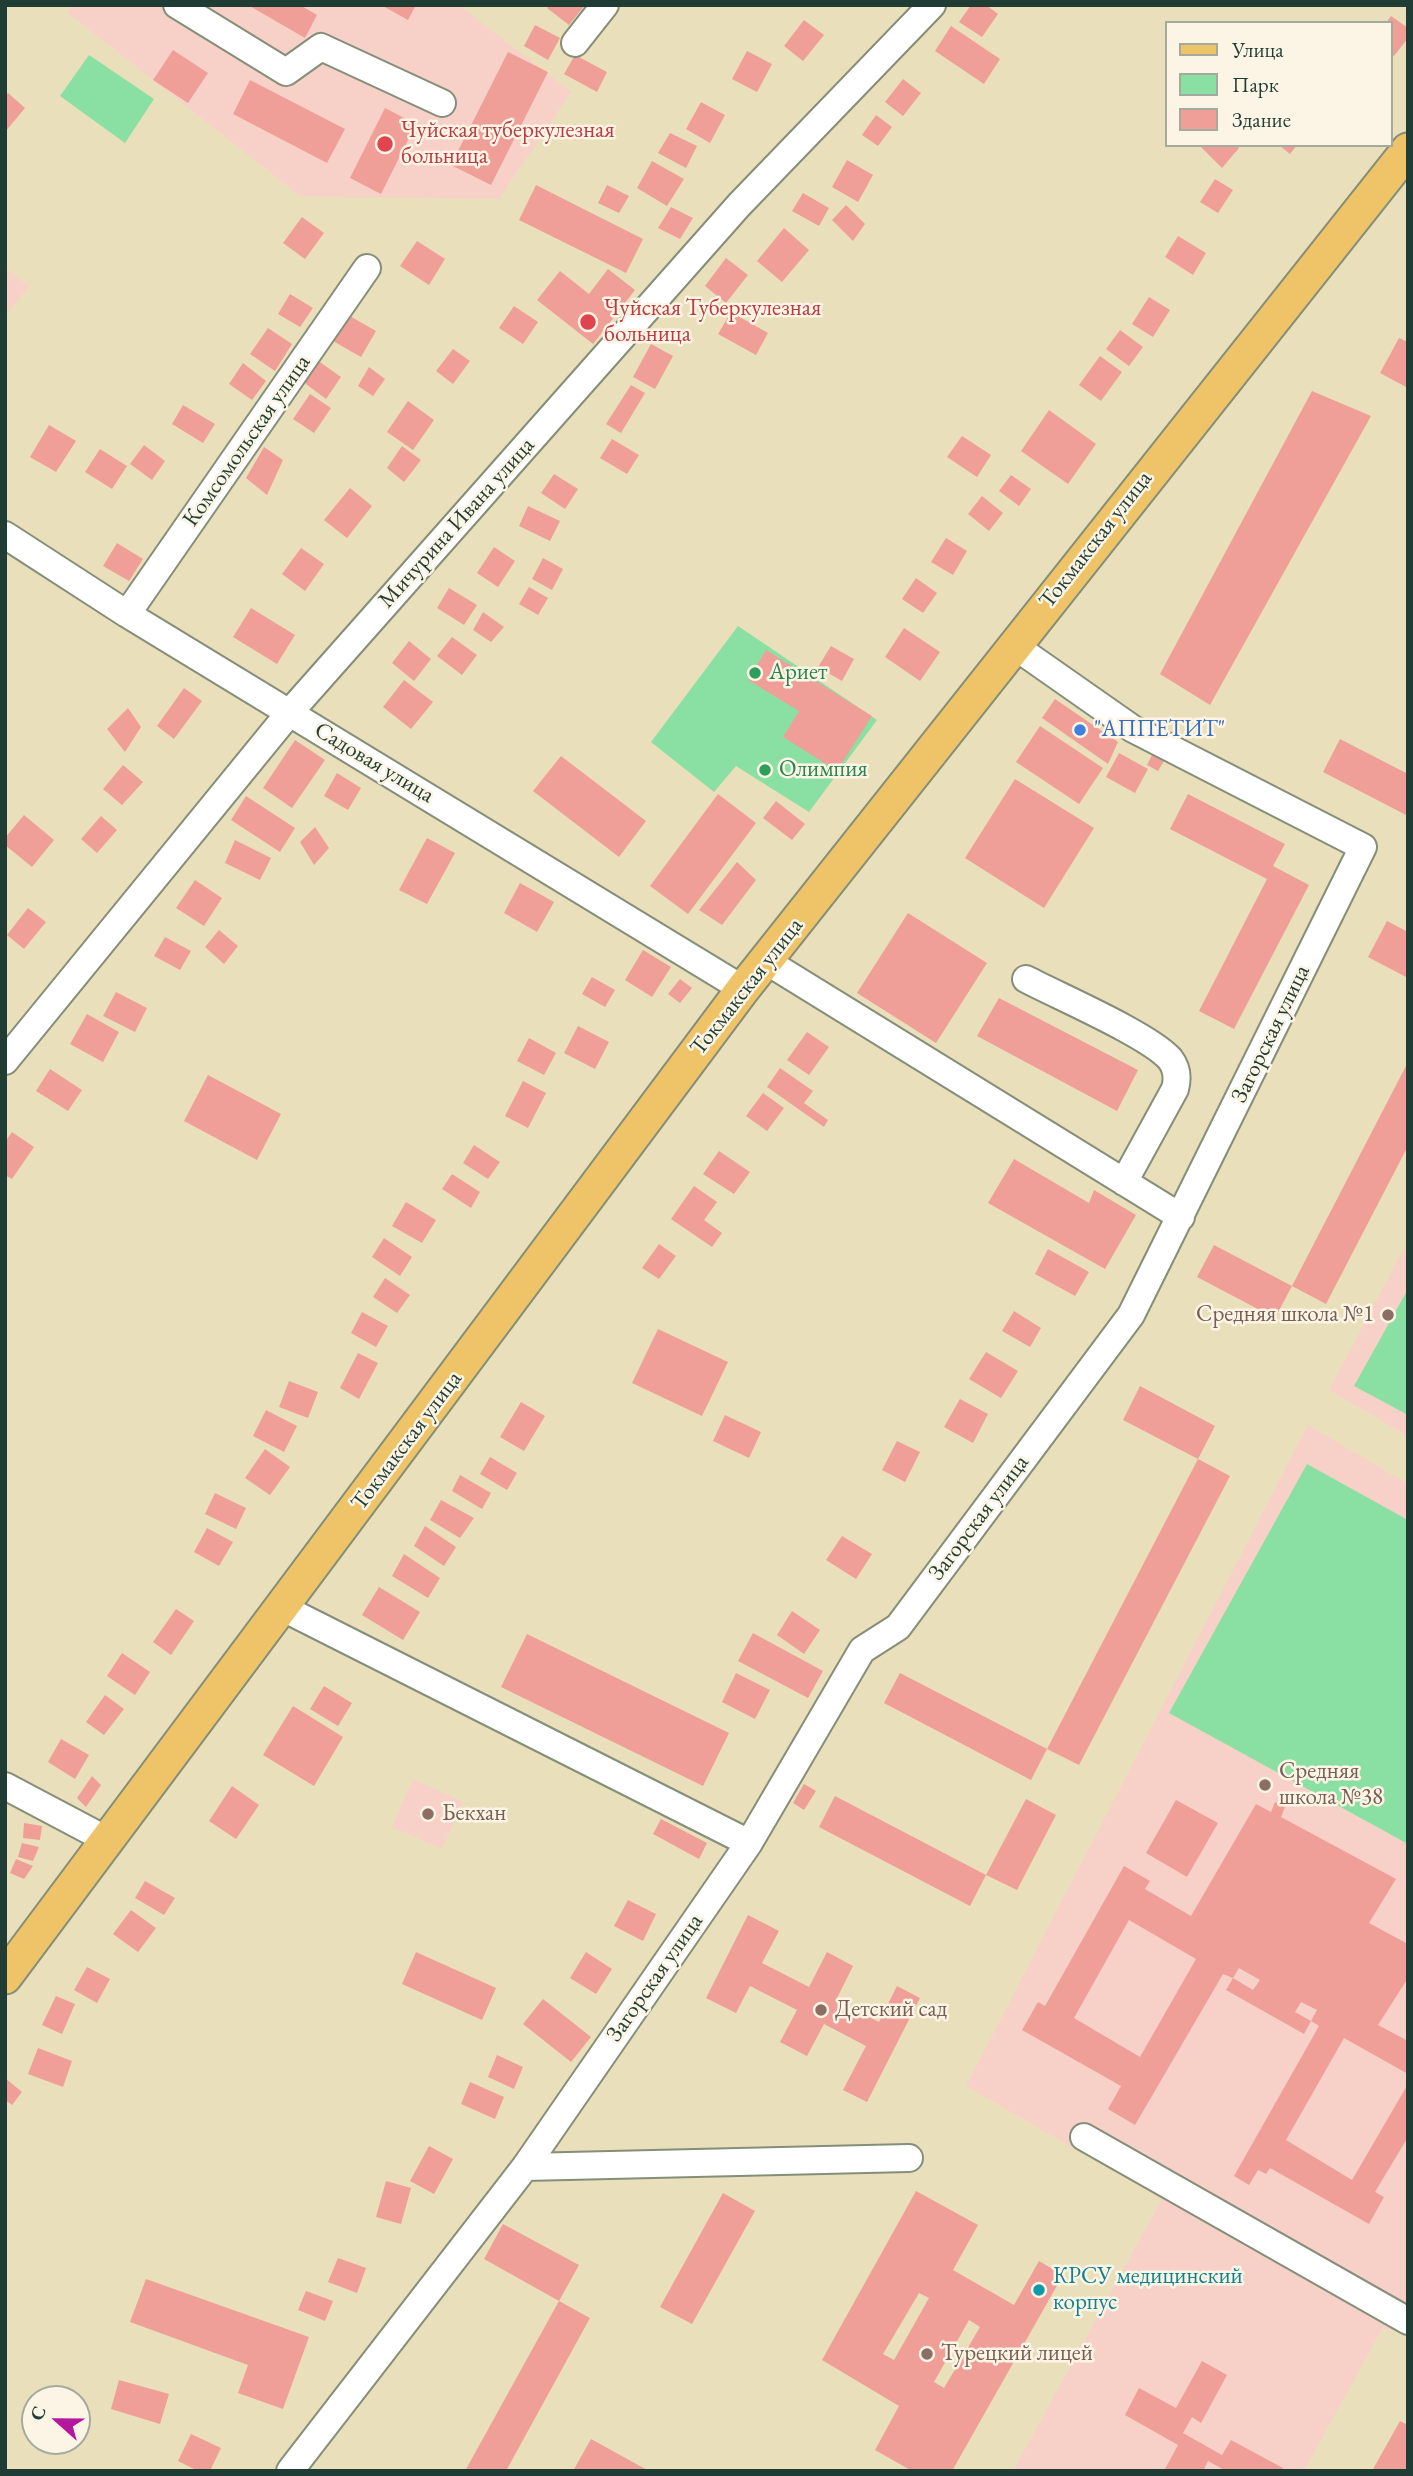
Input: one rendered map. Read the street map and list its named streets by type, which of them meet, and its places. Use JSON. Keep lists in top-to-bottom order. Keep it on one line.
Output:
{"streets":{"main road":["Токмакская улица"],"street":["Комсомольская улица","Мичурина Ивана улица","Садовая улица","Загорская улица"]},"crossings":[["Комсомольская улица","Садовая улица"],["Мичурина Ивана улица","Садовая улица"],["Токмакская улица","Садовая улица"],["Токмакская улица","Загорская улица"]],"places":["Чуйская туберкулезная больница","Чуйская Туберкулезная больница","Ариет","\"АППЕТИТ\"","Олимпия","Средняя школа №1","Средняя школа №38","Бекхан","Детский сад","КРСУ медицинский корпус","Турецкий лицей"],"legend":["Улица","Парк","Здание"],"north":"left"}
